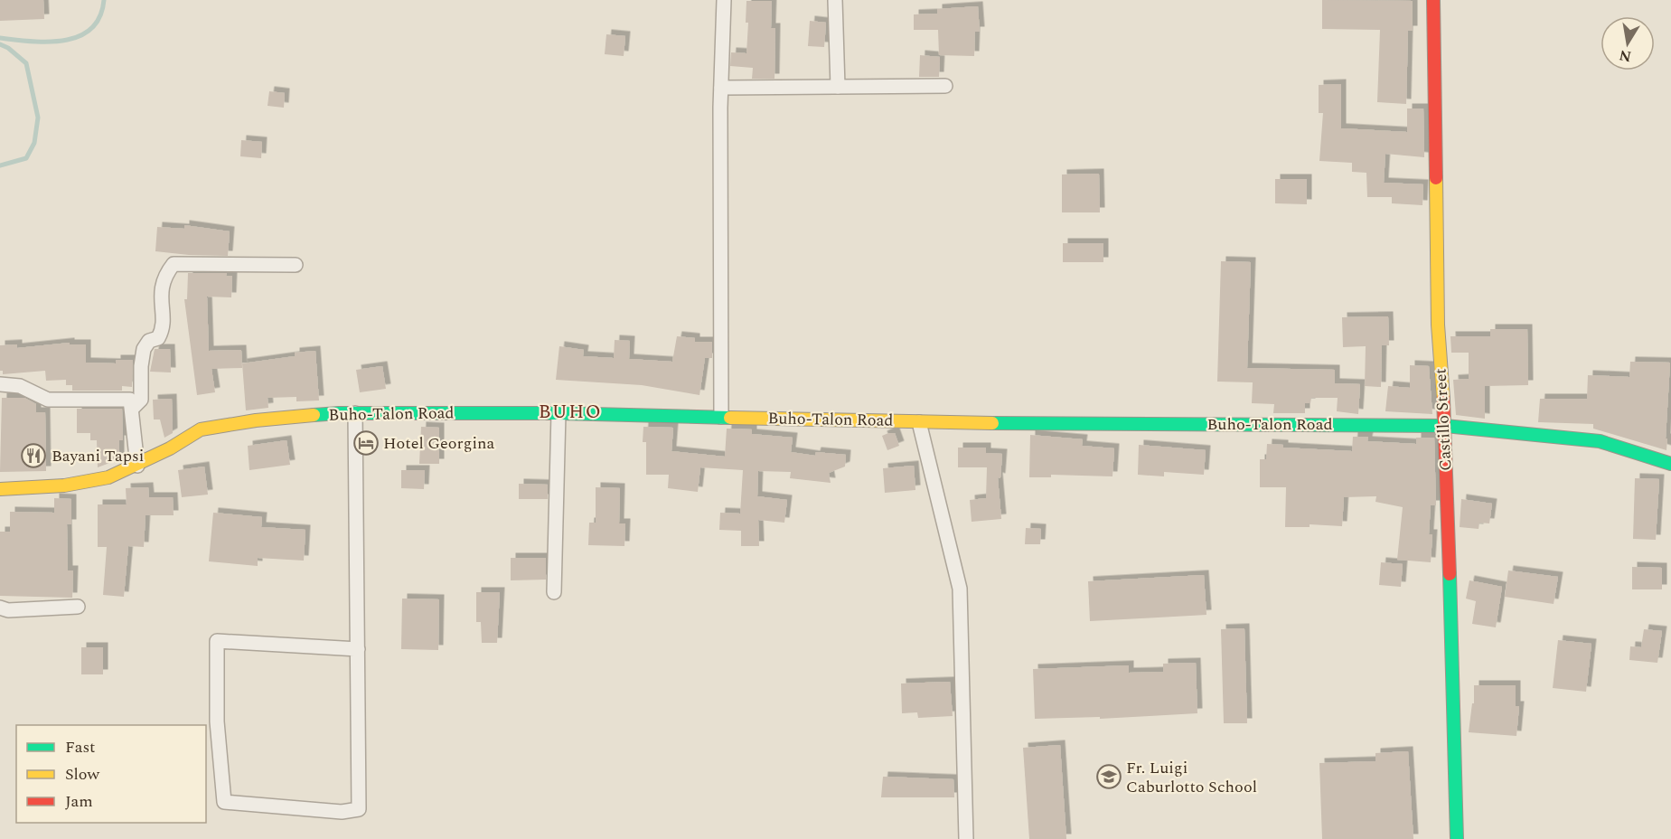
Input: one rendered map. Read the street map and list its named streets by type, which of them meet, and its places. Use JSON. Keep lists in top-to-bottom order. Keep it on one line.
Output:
{"streets":{"street":["Buho-Talon Road","Castillo Street"]},"crossings":[["Buho-Talon Road","Castillo Street"]],"districts":["BUHO"],"places":{"hotel":["Hotel Georgina"],"restaurant":["Bayani Tapsi"],"school or university":["Fr. Luigi Caburlotto School"]},"legend":["Fast","Slow","Jam"],"north":"bottom"}
